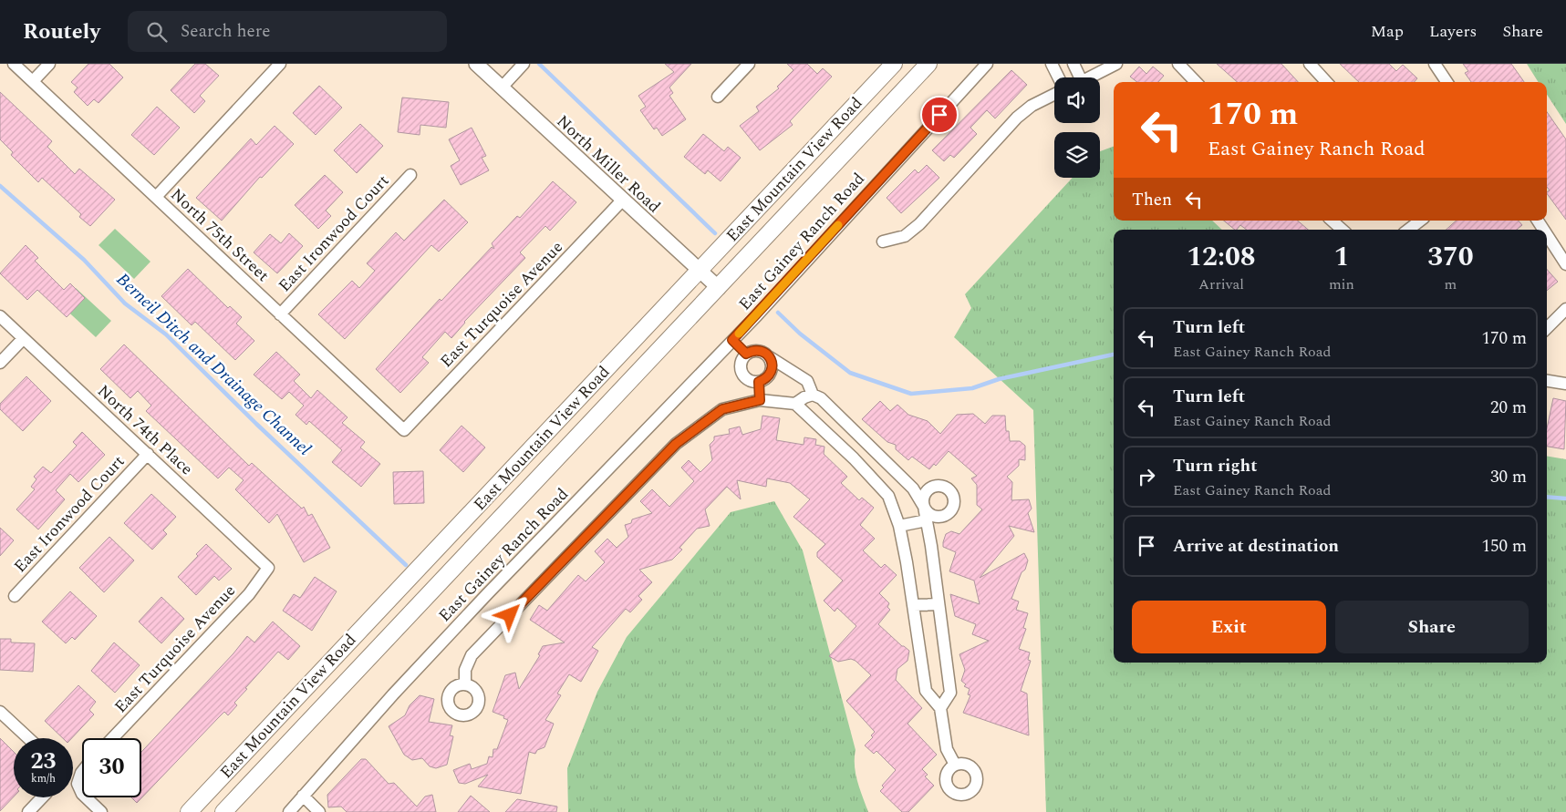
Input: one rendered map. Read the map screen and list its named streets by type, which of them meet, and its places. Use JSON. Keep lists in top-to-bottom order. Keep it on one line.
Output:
{"streets":{"main road":["East Mountain View Road"],"street":["North Miller Road","East Ironwood Court","North 75th Street","East Gainey Ranch Road","East Turquoise Avenue","North 74th Place"]},"crossings":[["North Miller Road","East Mountain View Road"],["North Miller Road","East Turquoise Avenue"],["East Ironwood Court","North 75th Street"],["East Ironwood Court","North 74th Place"],["North 75th Street","East Turquoise Avenue"],["East Turquoise Avenue","North 74th Place"]],"water":["Berneil Ditch and Drainage Channel"],"page":{"header":"Routely","search":"Search here","nav":["Map","Layers","Share"],"turn":["170 m","East Gainey Ranch Road"],"then":"Then","eta":["12:08","Arrival","1","min","370","m"],"list":[{"name":"Turn left","note":"East Gainey Ranch Road","value":"170 m"},{"name":"Turn left","note":"East Gainey Ranch Road","value":"20 m"},{"name":"Turn right","note":"East Gainey Ranch Road","value":"30 m"},{"name":"Arrive at destination","value":"150 m"}],"buttons":["Exit","Share"],"speed":"23 km/h","limit":"30"}}
